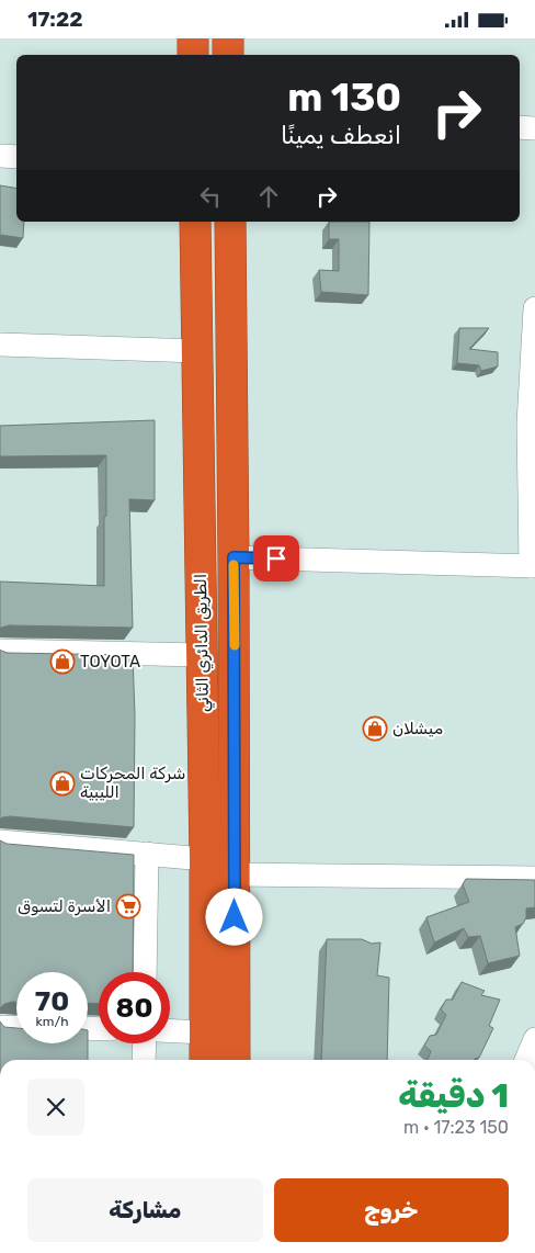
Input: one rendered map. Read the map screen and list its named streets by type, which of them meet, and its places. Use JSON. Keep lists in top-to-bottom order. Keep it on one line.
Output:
{"streets":{"highway":["الطريق الدائري الثاني"]},"places":{"shop":["TOYOTA","ميشلان","شركة المحركات الليبية"],"supermarket":["الأسرة لتسوق"]},"page":{"status":"17:22","turn":["130 m","انعطف يمينًا"],"speed":"70 km/h","limit":"80","heading":["1 دقيقة","150 m · 17:23"],"buttons":["خروج","مشاركة"]}}
